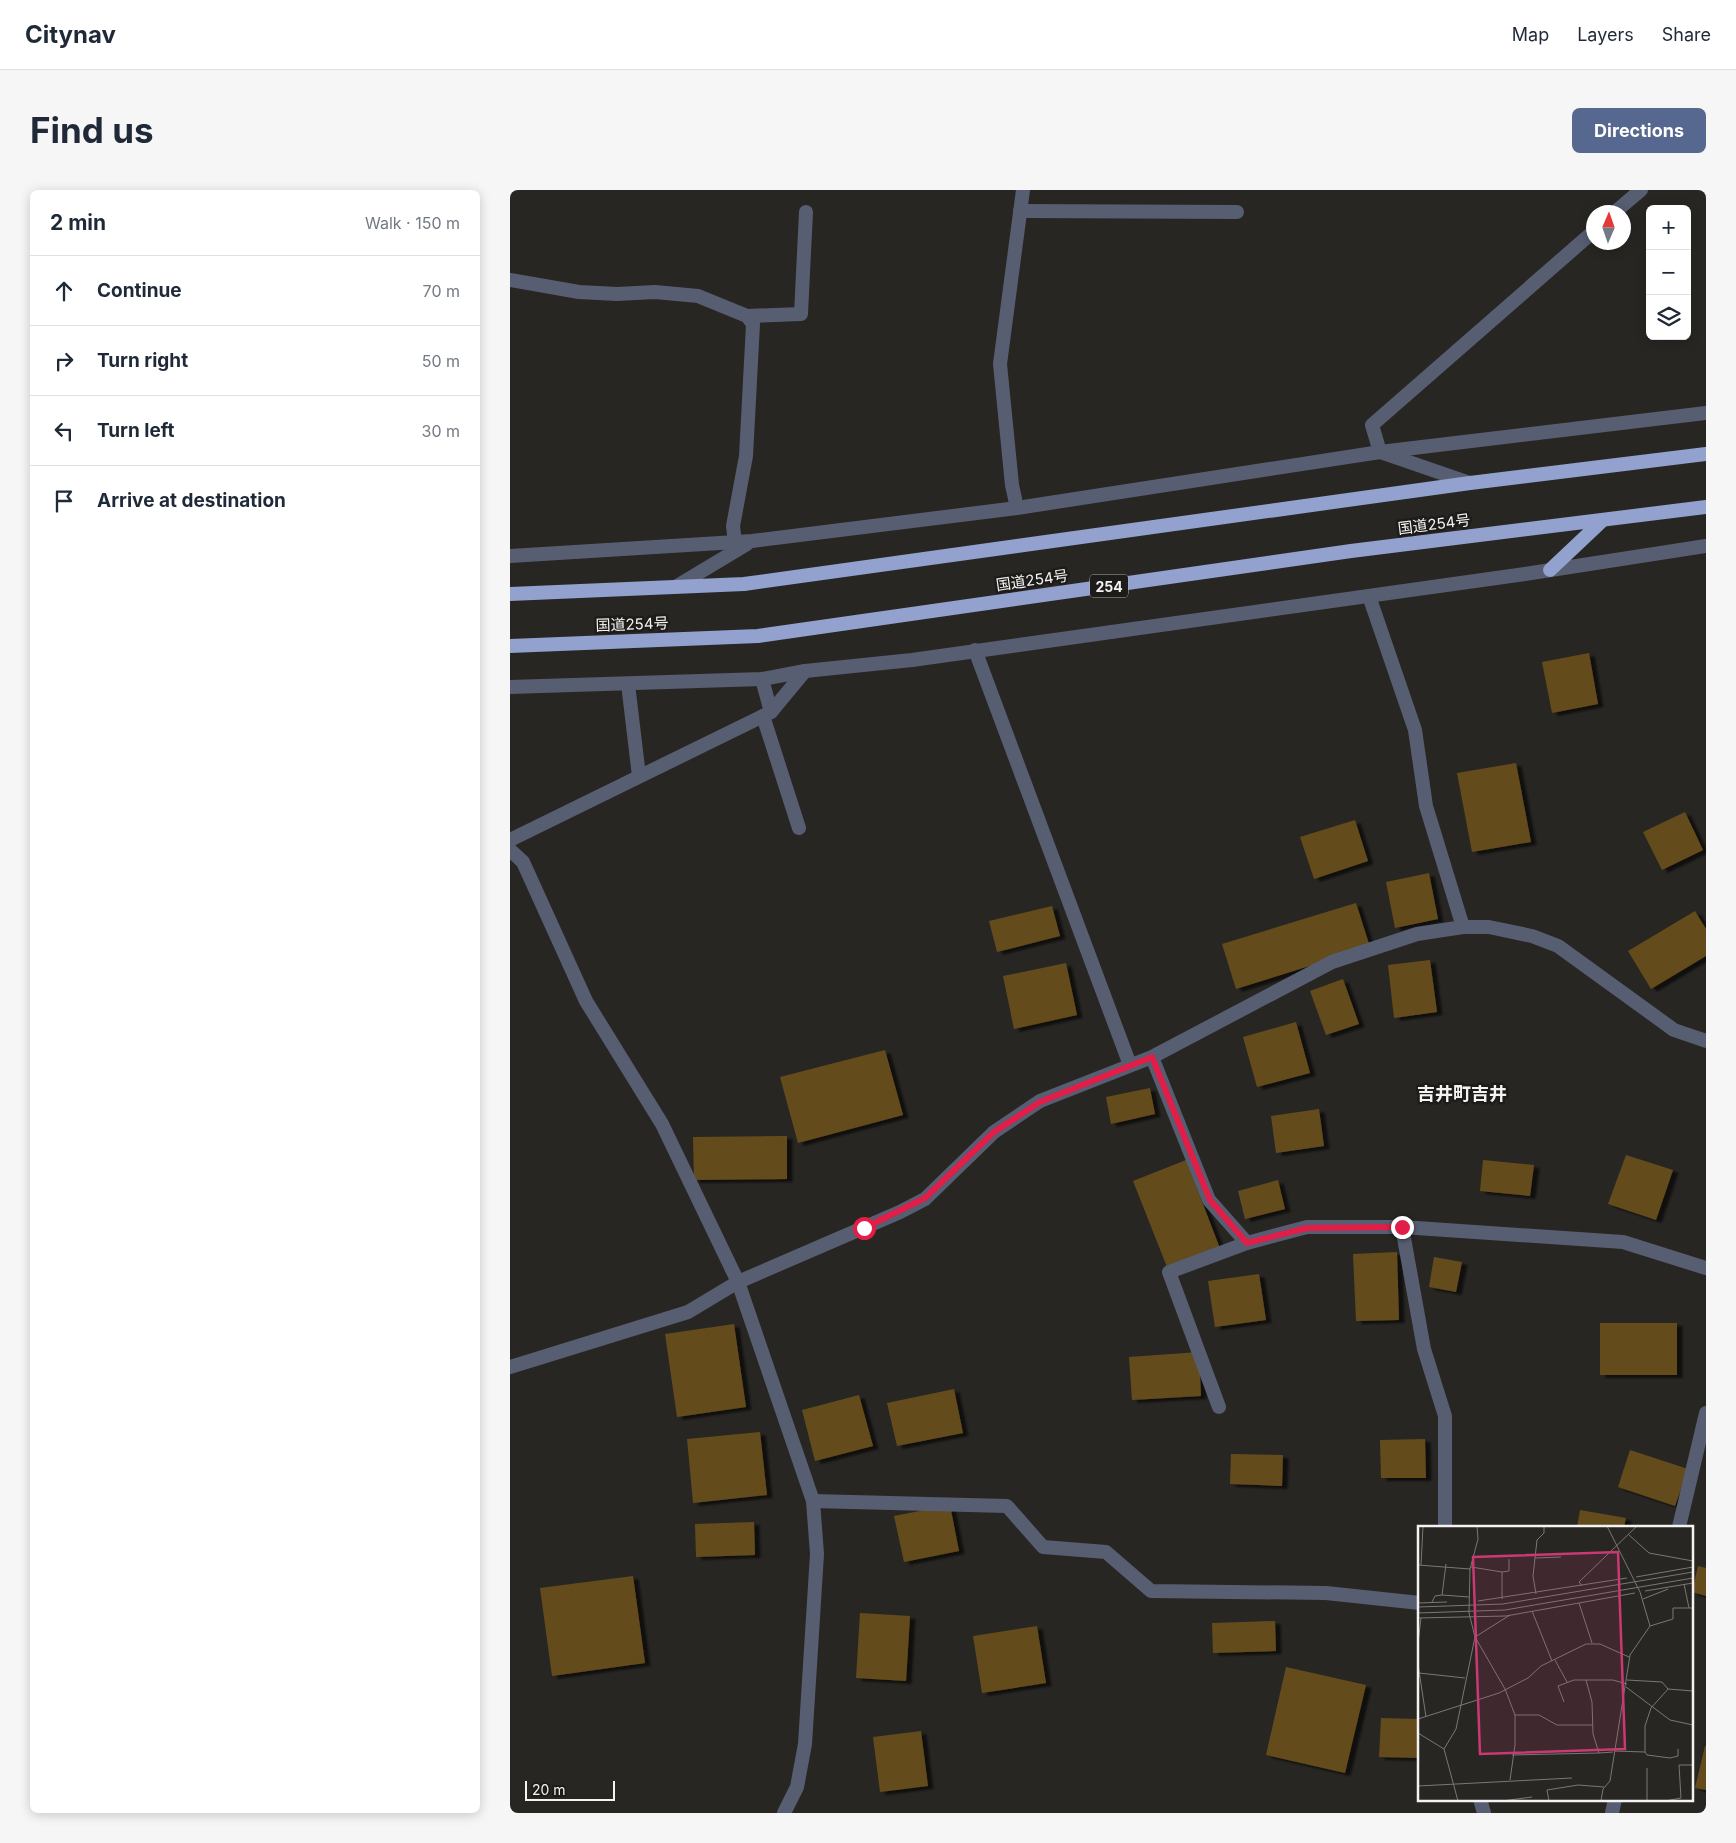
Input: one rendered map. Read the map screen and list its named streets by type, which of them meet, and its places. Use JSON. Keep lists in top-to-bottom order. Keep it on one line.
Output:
{"streets":{"highway":["国道254号","254"]},"districts":["吉井町吉井"],"scale_bar":"20 m","north":"top","page":{"header":"Citynav","nav":["Map","Layers","Share"],"buttons":"Directions","title":"Find us","heading":["2 min","Walk · 150 m"],"map_buttons":["+","−"],"list":[["Continue","70 m"],["Turn right","50 m"],["Turn left","30 m"],"Arrive at destination"],"scale":"20 m"}}
